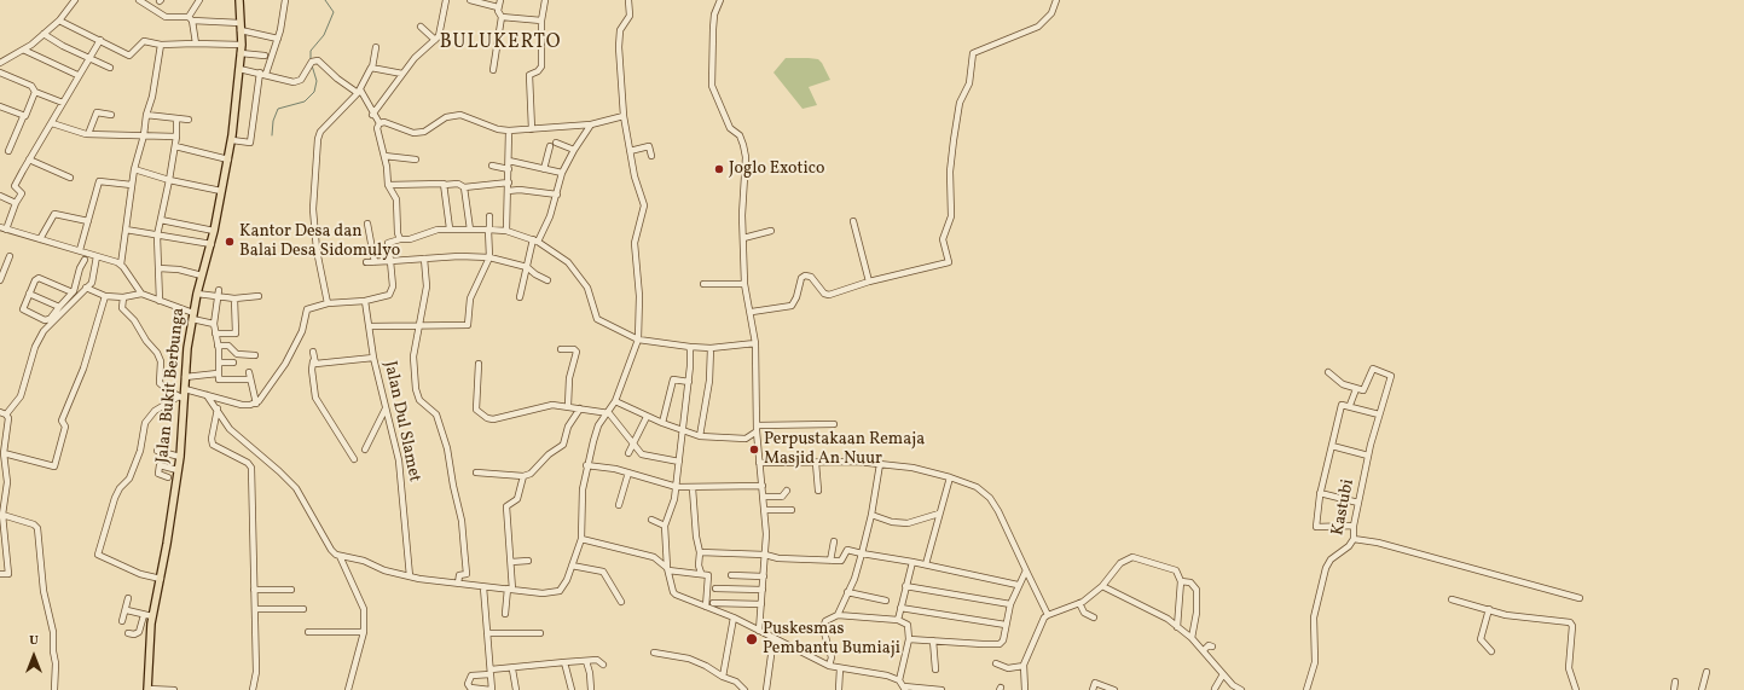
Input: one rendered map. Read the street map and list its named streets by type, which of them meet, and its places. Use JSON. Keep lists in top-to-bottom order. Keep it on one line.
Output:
{"streets":{"main road":["Jalan Bukit Berbunga"],"street":["Jalan Dul Slamet","Kastubi"]},"districts":["BULUKERTO"],"places":["Joglo Exotico","Kantor Desa dan Balai Desa Sidomulyo","Perpustakaan Remaja Masjid An Nuur","Puskesmas Pembantu Bumiaji"],"north":"top"}
